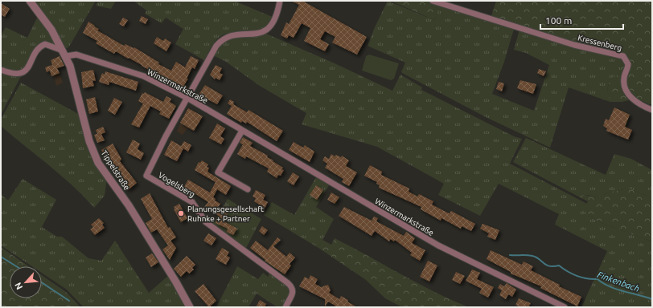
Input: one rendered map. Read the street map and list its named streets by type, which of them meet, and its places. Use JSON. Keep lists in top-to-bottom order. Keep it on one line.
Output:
{"streets":{"street":["Kressenberg","Winzermarkstraße","Tippelstraße","Vogelsberg"]},"crossings":[["Winzermarkstraße","Tippelstraße"],["Winzermarkstraße","Vogelsberg"]],"water":["Finkenbach"],"places":["Planungsgesellschaft Ruhnke + Partner"],"scale_bar":"100 m","north":"bottom left"}
